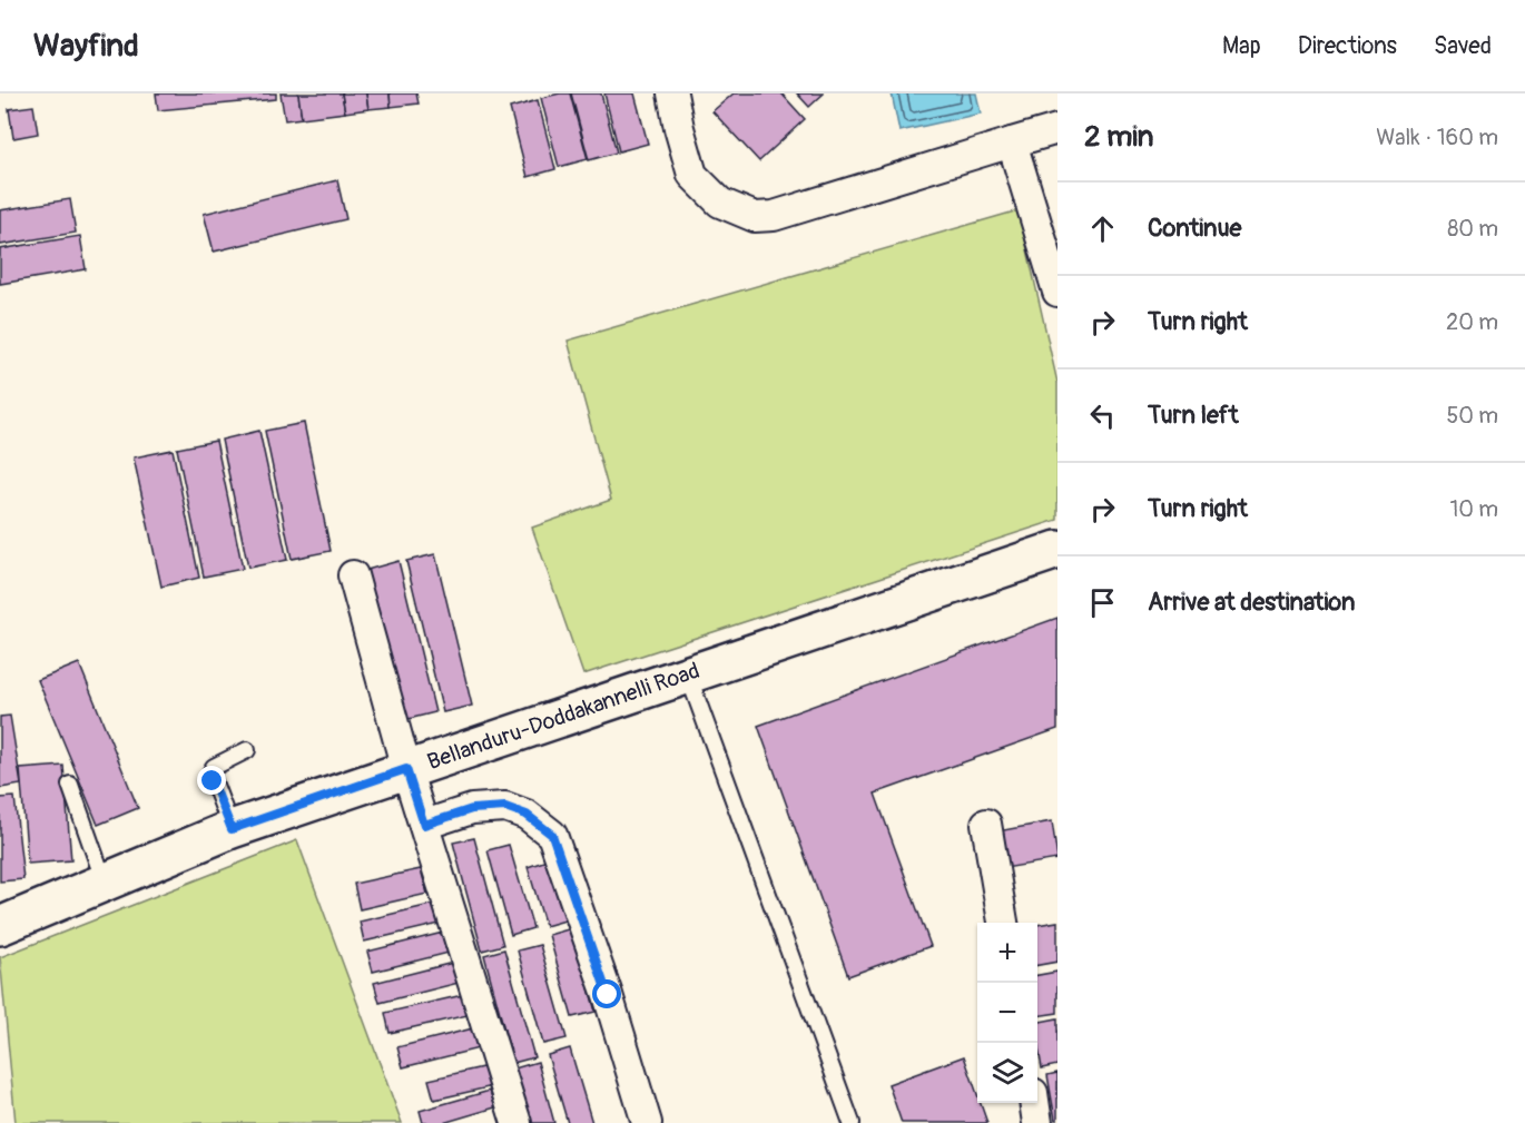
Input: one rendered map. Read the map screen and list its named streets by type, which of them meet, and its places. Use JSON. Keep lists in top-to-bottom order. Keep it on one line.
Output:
{"streets":{"street":["Bellanduru-Doddakannelli Road"]},"page":{"header":"Wayfind","nav":["Map","Directions","Saved"],"heading":["2 min","Walk · 160 m"],"list":[["Continue","80 m"],["Turn right","20 m"],["Turn left","50 m"],["Turn right","10 m"],"Arrive at destination"],"map_buttons":["+","−"]}}
